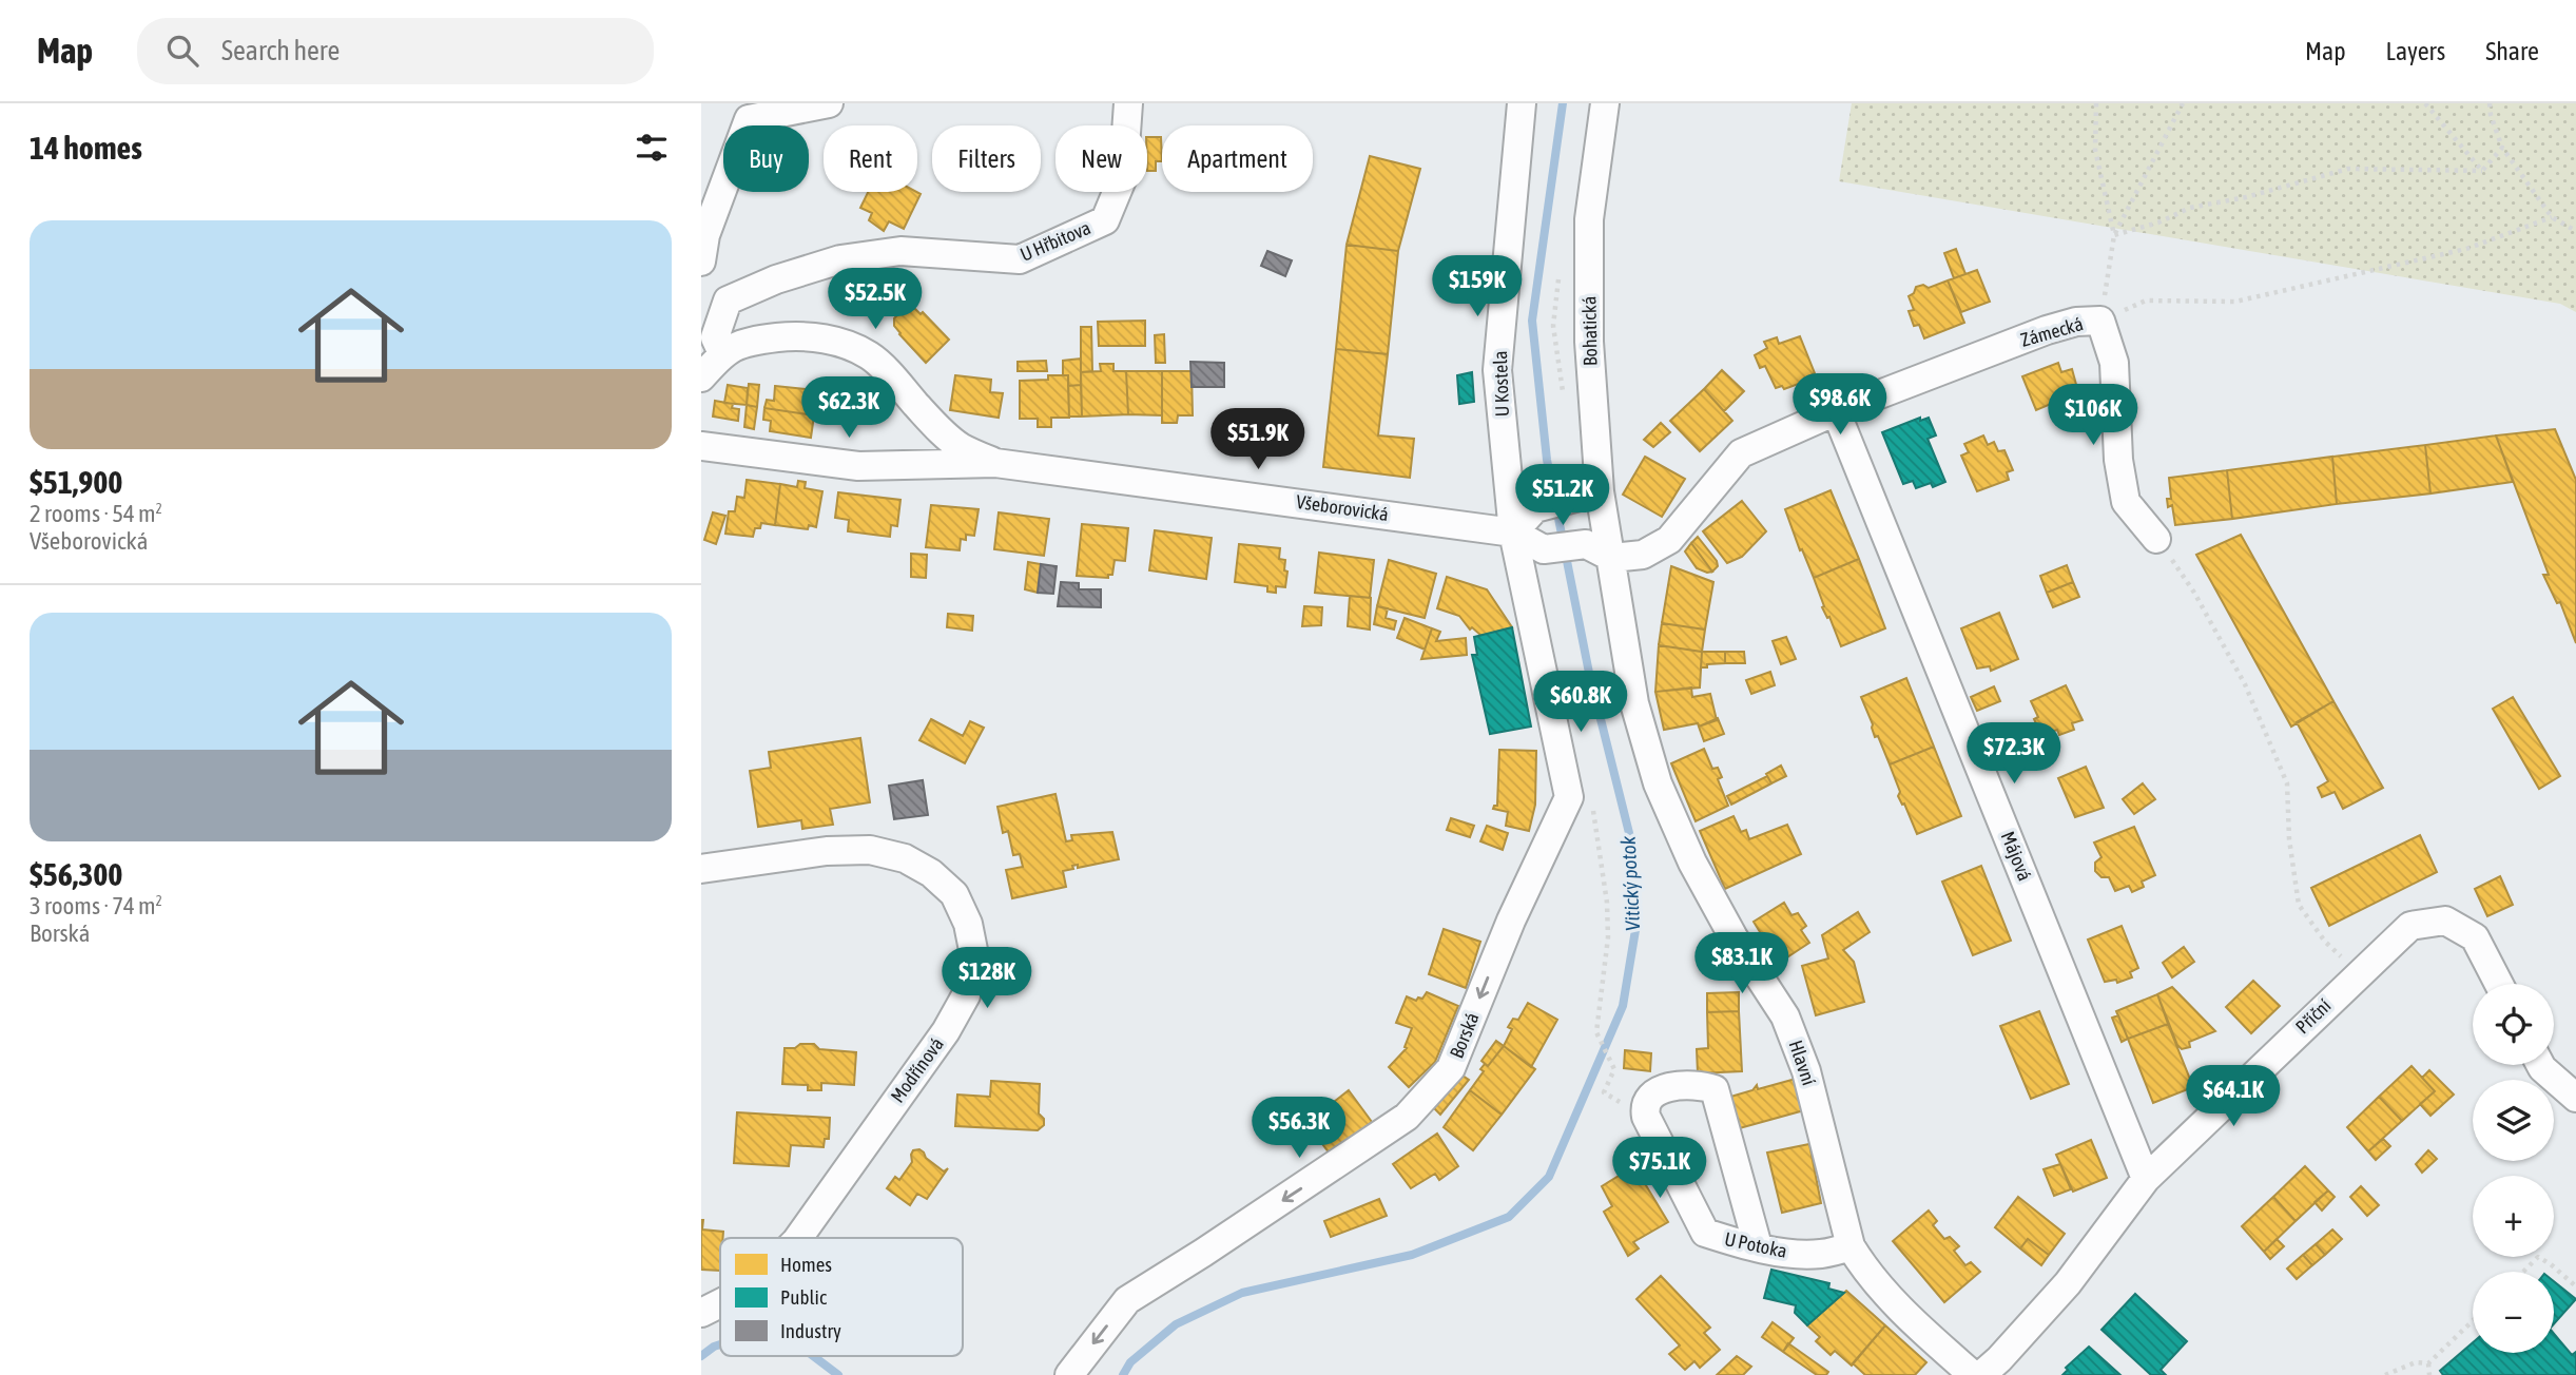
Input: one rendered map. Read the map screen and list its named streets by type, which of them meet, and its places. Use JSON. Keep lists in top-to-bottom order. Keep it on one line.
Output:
{"streets":{"street":["U Hřbitova","Bohatická","Zámecká","U Kostela","Všeborovická","Májová","Příční","Borská","Hlavní","Modřínová","U Potoka"]},"crossings":[["U Hřbitova","Všeborovická"],["Bohatická","Zámecká"],["Bohatická","Hlavní"],["Zámecká","Májová"],["Zámecká","Hlavní"],["U Kostela","Všeborovická"],["Májová","Příční"],["Hlavní","U Potoka"]],"one_way":["Borská"],"water":["Vitický potok"],"legend":["Homes","Public","Industry"],"page":{"header":"Map","search":"Search here","nav":["Map","Layers","Share"],"heading":"14 homes","chip":["Buy","Rent","Filters","New","Apartment"],"list":[{"name":"$51,900","note":"2 rooms · 54 m² · Všeborovická"},{"name":"$56,300","note":"3 rooms · 74 m² · Borská"}],"price":["$159K","$52.5K","$98.6K","$62.3K","$106K","$51.9K","$51.2K","$60.8K","$72.3K","$83.1K","$128K","$64.1K","$56.3K","$75.1K"],"map_buttons":["+","−"]}}
